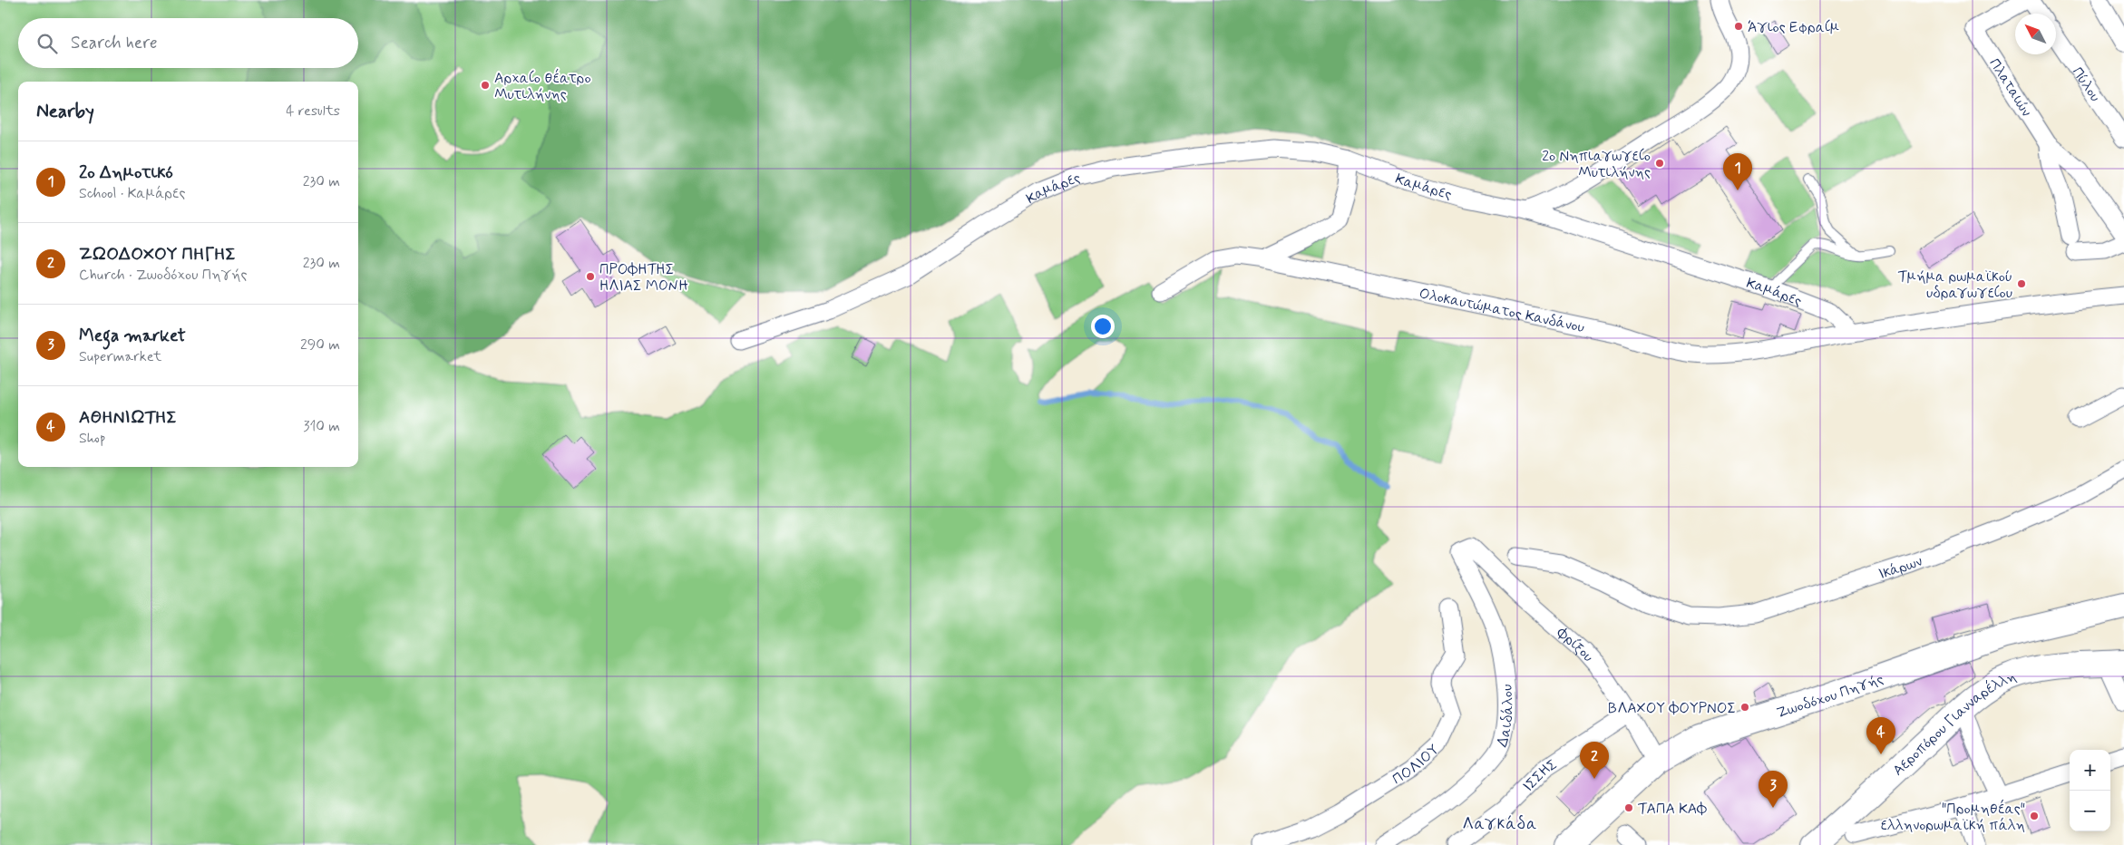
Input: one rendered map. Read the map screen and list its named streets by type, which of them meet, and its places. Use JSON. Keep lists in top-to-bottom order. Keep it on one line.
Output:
{"streets":{"main road":["Ζωοδόχου Πηγής","Αεροπόρου Γιανναρέλλη"],"street":["Πύλου","Πλαταιών","Καμάρες","Ολοκαυτώματος Κανδάνου","Ικάρων","Φρίξου","Δαιδάλου","ΠΟΛΙΟΥ","ΙΣΣΗΣ"]},"crossings":[["Καμάρες","Ολοκαυτώματος Κανδάνου"],["Φρίξου","Ζωοδόχου Πηγής"],["Φρίξου","Δαιδάλου"],["Φρίξου","ΙΣΣΗΣ"]],"districts":["Λαγκάδα"],"places":["Άγιος Εφραίμ","Αρχαίο θέατρο Μυτιλήνης","2ο Νηπιαγωγείο Μυτιλήνης","ΠΡΟΦΗΤΗΣ ΗΛΙΑΣ MONH","Τμήμα ρωμαϊκού υδραγωγείου","ΒΛΑΧΟΥ ΦΟΥΡΝΟΣ","ΤΑΠΑ ΚΑΦ","\"Προμηθέας\" ελληνορωμαϊκή πάλη"],"north":"top left","page":{"search":"Search here","heading":["Nearby","4 results"],"list":[{"mark":"1","name":"2ο Δημοτικό","note":"School · Καμάρες","value":"230 m"},{"mark":"2","name":"ΖΩΟΔΟΧΟΥ ΠΗΓΗΣ","note":"Church · Ζωοδόχου Πηγής","value":"230 m"},{"mark":"3","name":"Mega market","note":"Supermarket","value":"290 m"},{"mark":"4","name":"ΑΘΗΝΙΩΤΗΣ","note":"Shop","value":"310 m"}],"pins":["1","4","2","3"],"map_buttons":["+","−"]}}
